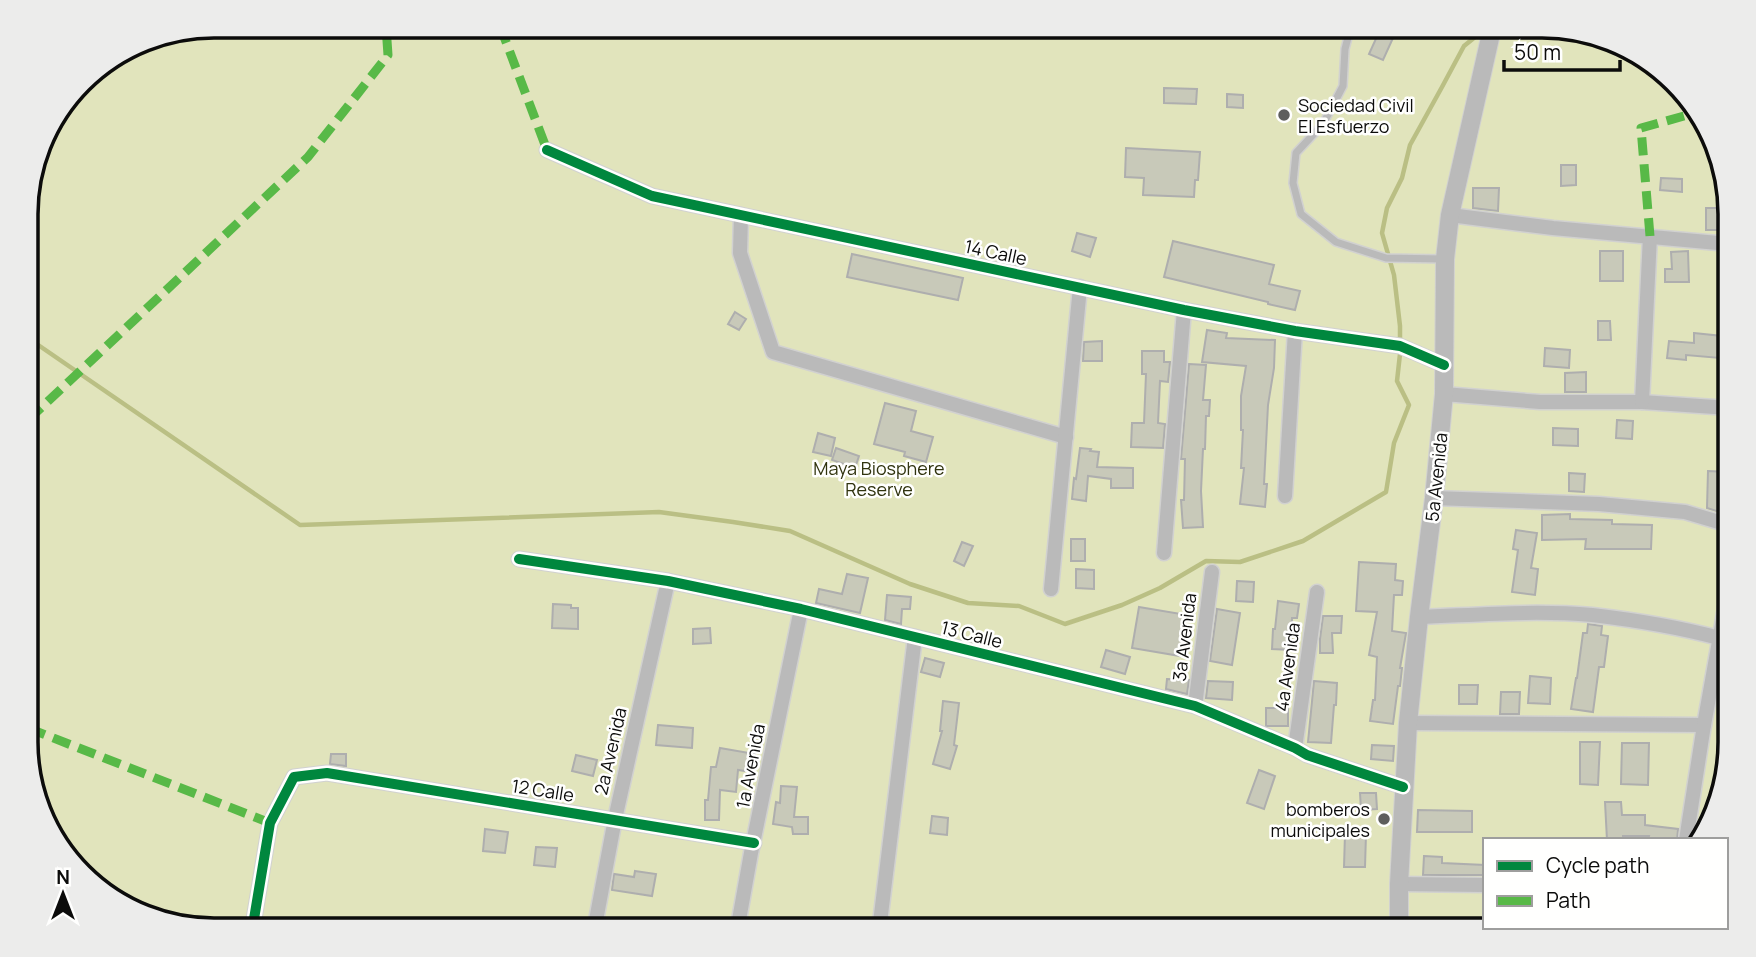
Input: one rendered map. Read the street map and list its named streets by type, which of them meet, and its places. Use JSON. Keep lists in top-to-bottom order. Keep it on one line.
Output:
{"streets":{"street":["14 Calle","5a Avenida","13 Calle","3a Avenida","4a Avenida","2a Avenida","1a Avenida","12 Calle"]},"crossings":[["14 Calle","5a Avenida"],["5a Avenida","13 Calle"],["13 Calle","3a Avenida"],["13 Calle","4a Avenida"],["13 Calle","2a Avenida"],["13 Calle","1a Avenida"],["2a Avenida","12 Calle"],["1a Avenida","12 Calle"]],"parks":["Maya Biosphere Reserve"],"places":["Sociedad Civil El Esfuerzo","bomberos municipales"],"legend":["Cycle path","Path"],"scale_bar":"50 m","north":"top"}
